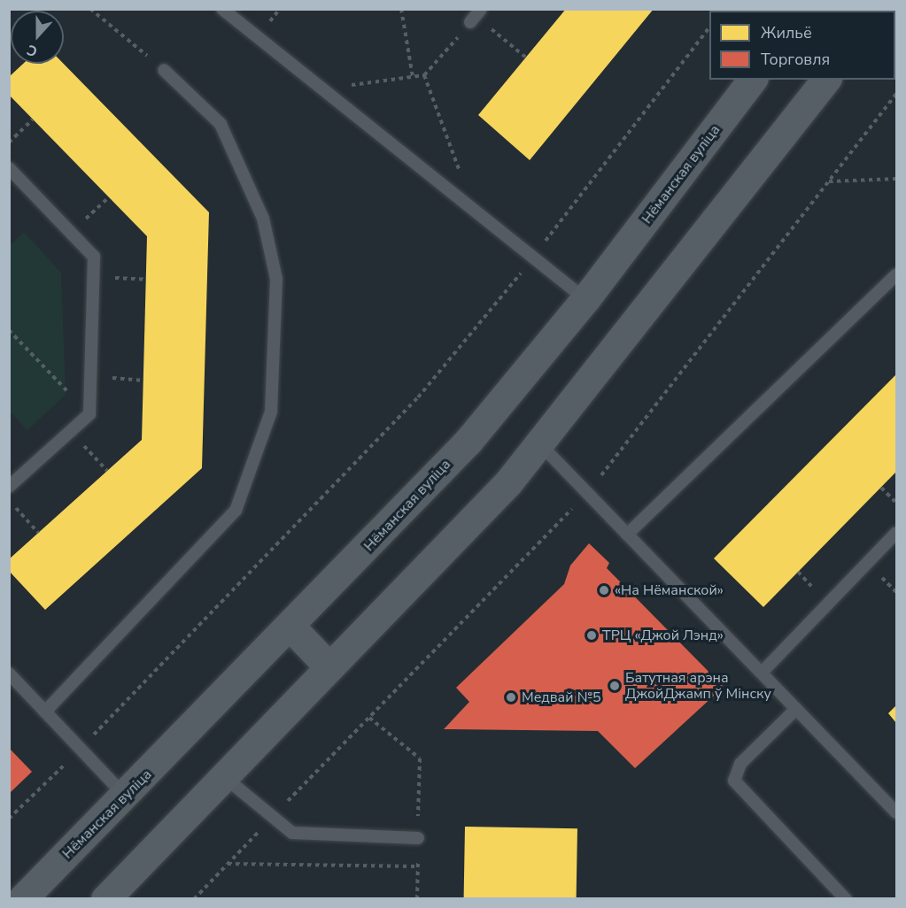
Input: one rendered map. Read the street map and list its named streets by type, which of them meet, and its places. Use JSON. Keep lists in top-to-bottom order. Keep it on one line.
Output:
{"streets":{"main road":["Нёманская вуліца"]},"places":["«На Нёманской»","ТРЦ «Джой Лэнд»","Батутная арэна ДжойДжамп ў Мінску","Медвай №5"],"legend":["Жильё","Торговля"],"north":"bottom"}
